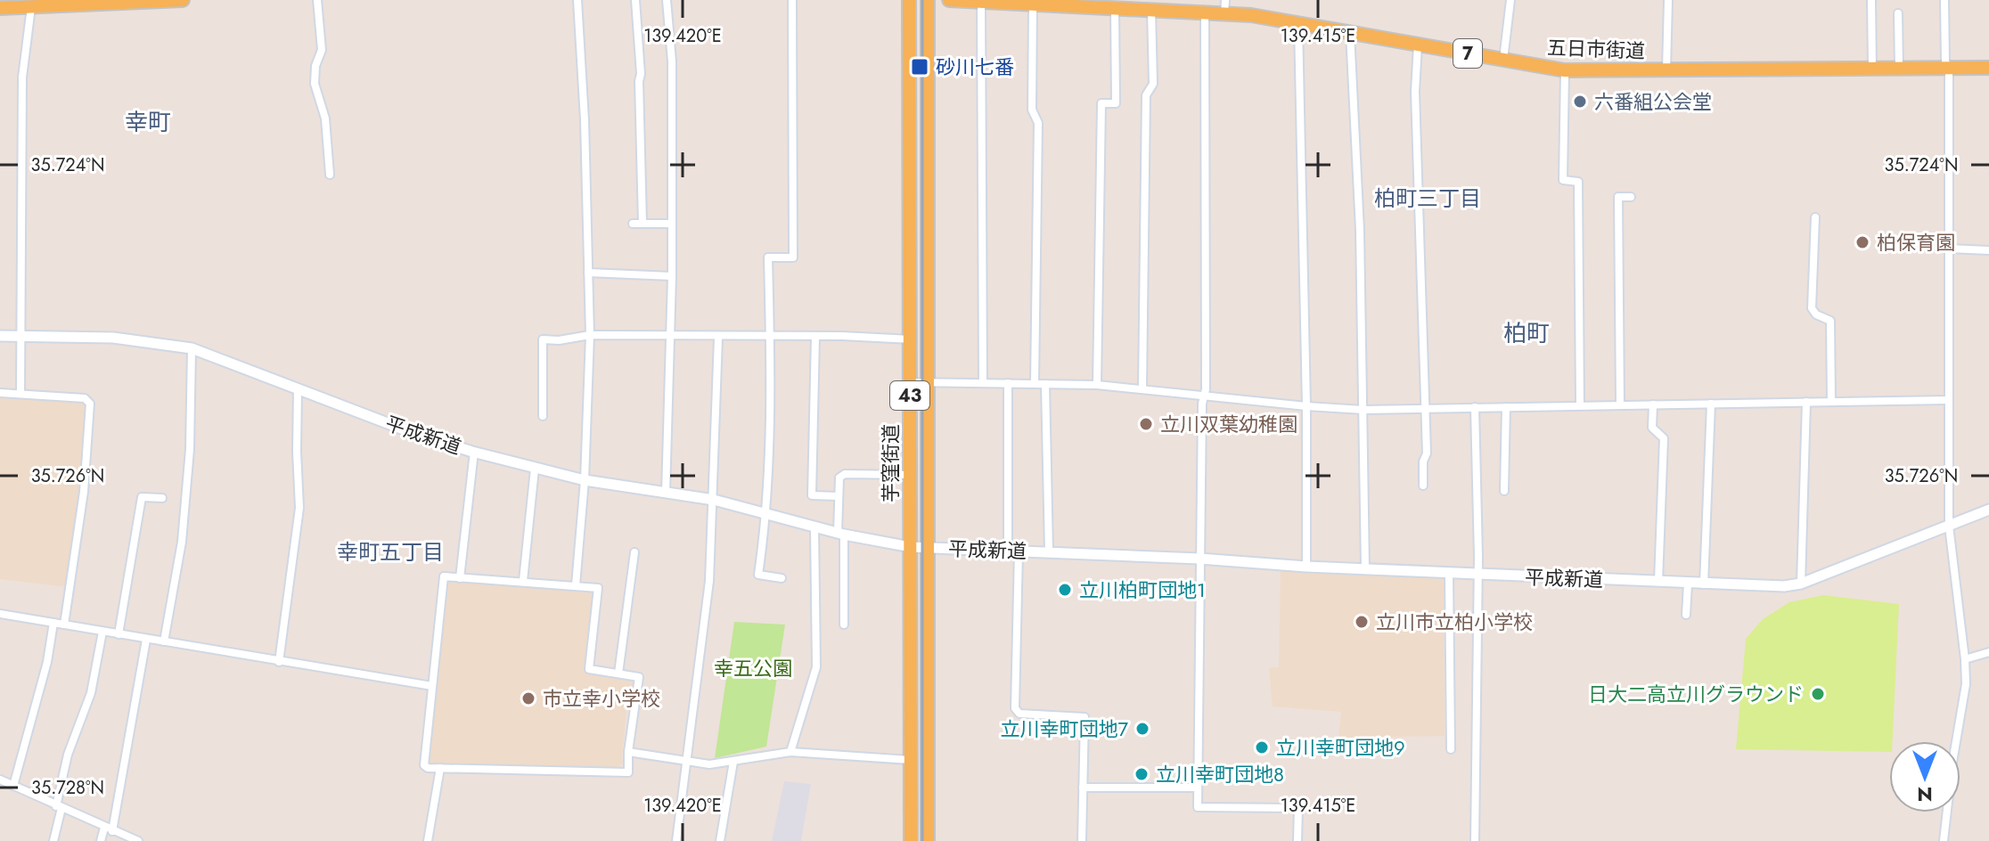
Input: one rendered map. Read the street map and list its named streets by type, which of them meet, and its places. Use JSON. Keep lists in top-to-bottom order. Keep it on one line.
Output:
{"streets":{"main road":["五日市街道","7","43","芋窪街道"],"street":["平成新道"]},"crossings":[["平成新道","芋窪街道"]],"districts":["幸町","柏町三丁目","柏町","幸町五丁目"],"parks":["幸五公園"],"places":{"transit":["砂川七番"],"other":["六番組公会堂","柏保育園","立川双葉幼稚園","立川柏町団地1","立川市立柏小学校","日大二高立川グラウンド","市立幸小学校","立川幸町団地7","立川幸町団地9","立川幸町団地8"]},"north":"bottom","coordinates":["139.420°E","139.415°E","35.724°N","35.726°N","35.728°N"]}
